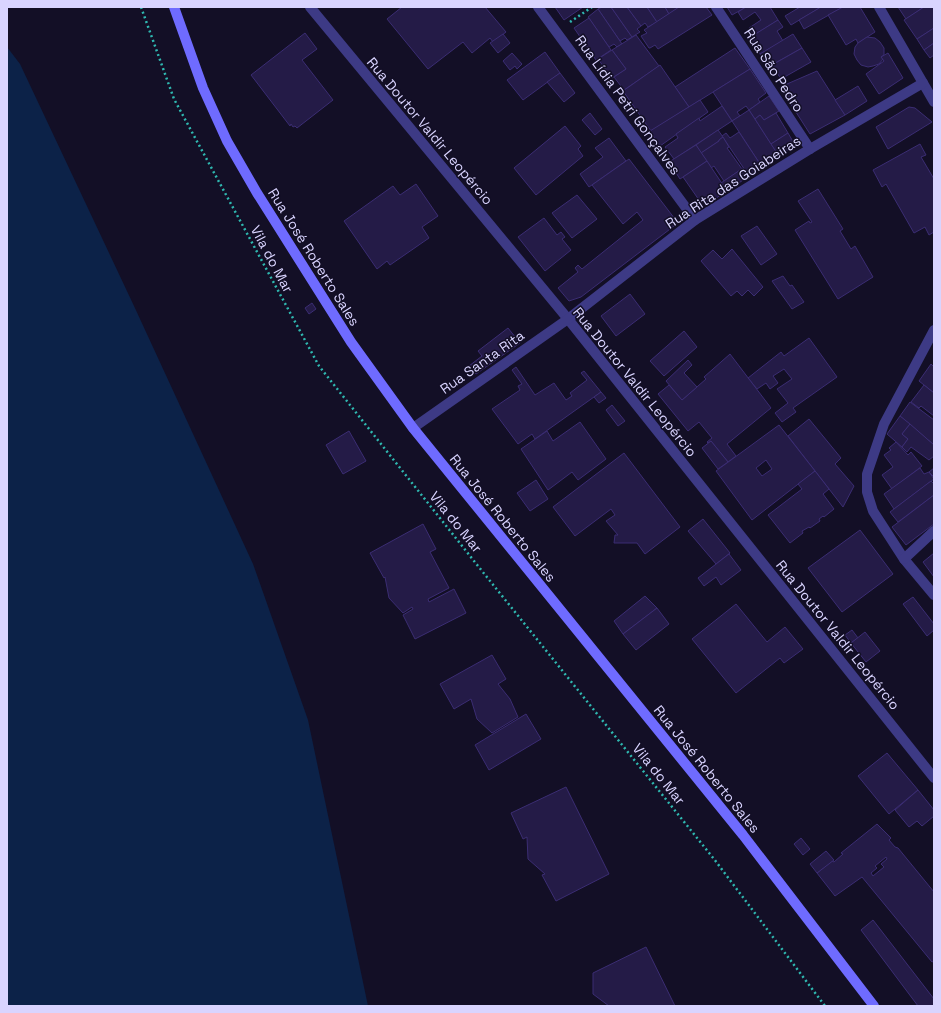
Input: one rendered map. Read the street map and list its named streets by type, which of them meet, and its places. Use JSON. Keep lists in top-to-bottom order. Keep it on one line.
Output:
{"streets":{"main road":["Rua José Roberto Sales"],"street":["Rua São Pedro","Rua Lídia Petri Gonçalves","Rua Doutor Valdir Leopércio","Rua Rita das Goiabeiras","Rua Santa Rita"],"path":["Vila do Mar"]},"crossings":[["Rua São Pedro","Rua Rita das Goiabeiras"],["Rua Lídia Petri Gonçalves","Rua Rita das Goiabeiras"],["Rua Doutor Valdir Leopércio","Rua Rita das Goiabeiras"],["Rua Doutor Valdir Leopércio","Rua Santa Rita"],["Rua Rita das Goiabeiras","Rua Santa Rita"],["Rua José Roberto Sales","Rua Santa Rita"]]}
